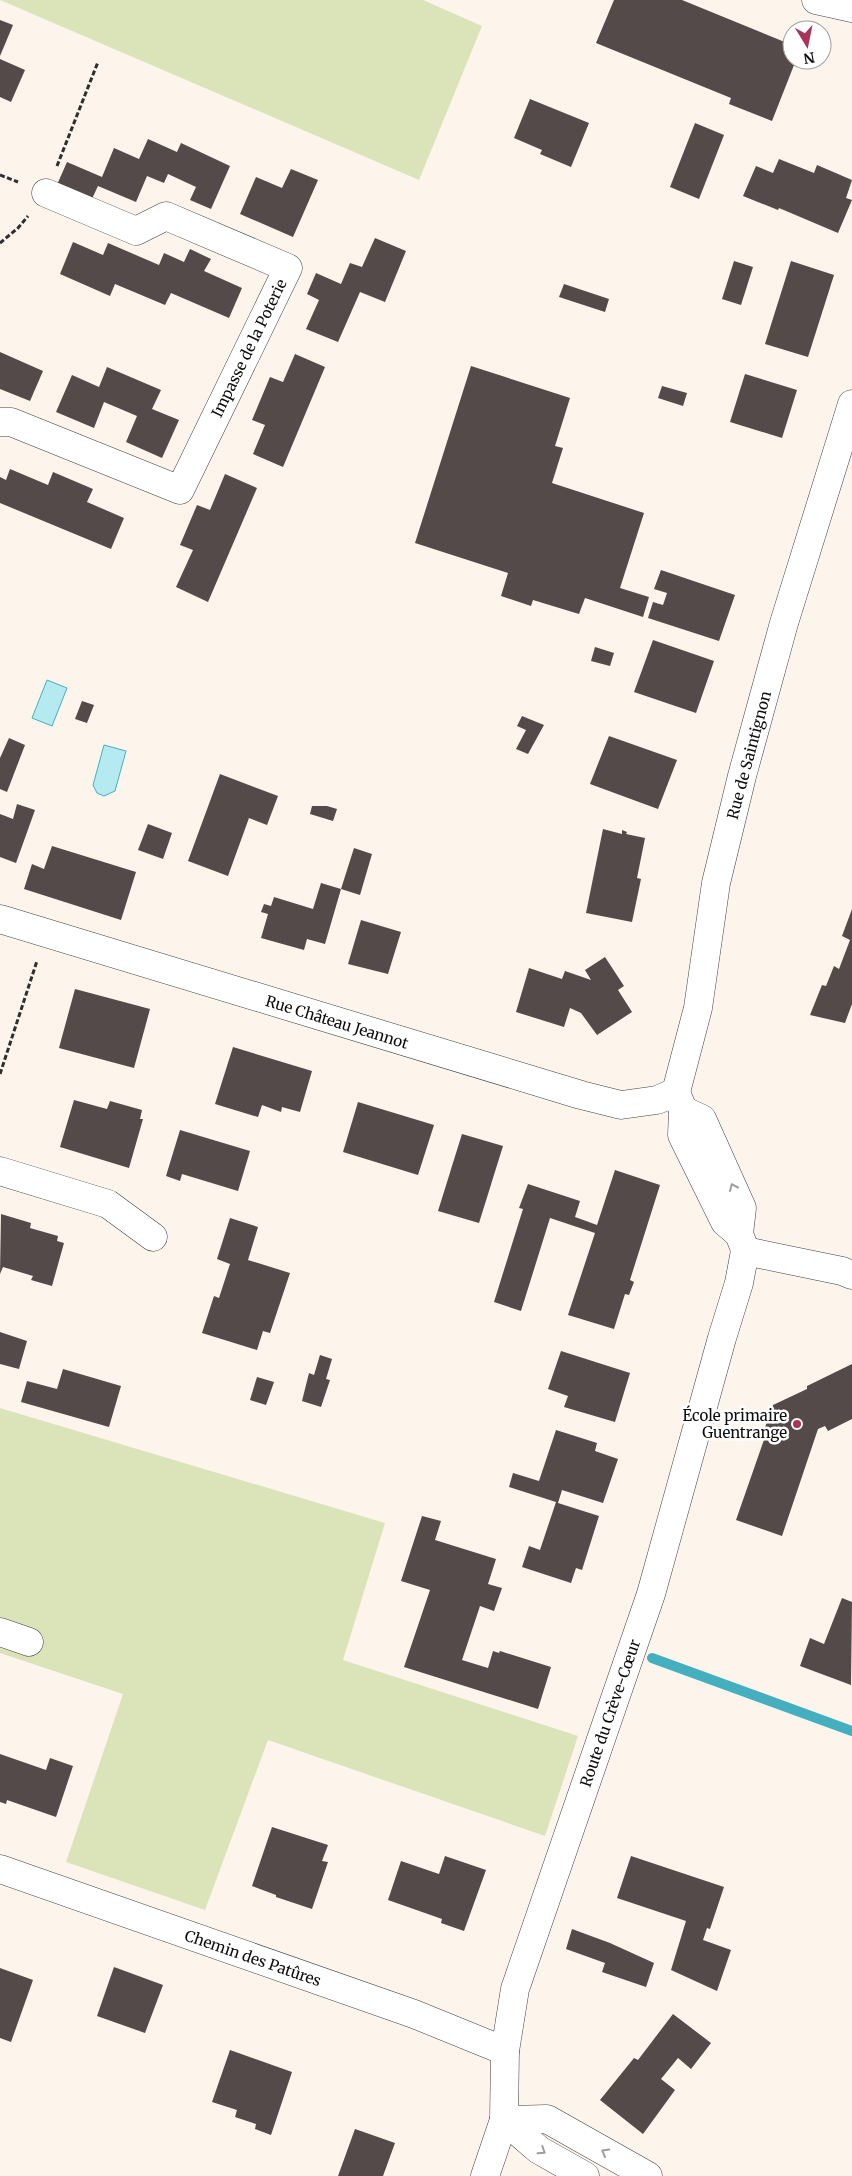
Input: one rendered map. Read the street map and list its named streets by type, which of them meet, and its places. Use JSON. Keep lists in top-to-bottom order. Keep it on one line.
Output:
{"streets":{"street":["Impasse de la Poterie","Rue de Saintignon","Rue Château Jeannot","Route du Crève-Cœur","Chemin des Patûres"]},"crossings":[["Rue de Saintignon","Rue Château Jeannot"],["Rue de Saintignon","Route du Crève-Cœur"],["Route du Crève-Cœur","Chemin des Patûres"]],"places":["École primaire Guentrange"],"north":"bottom"}
